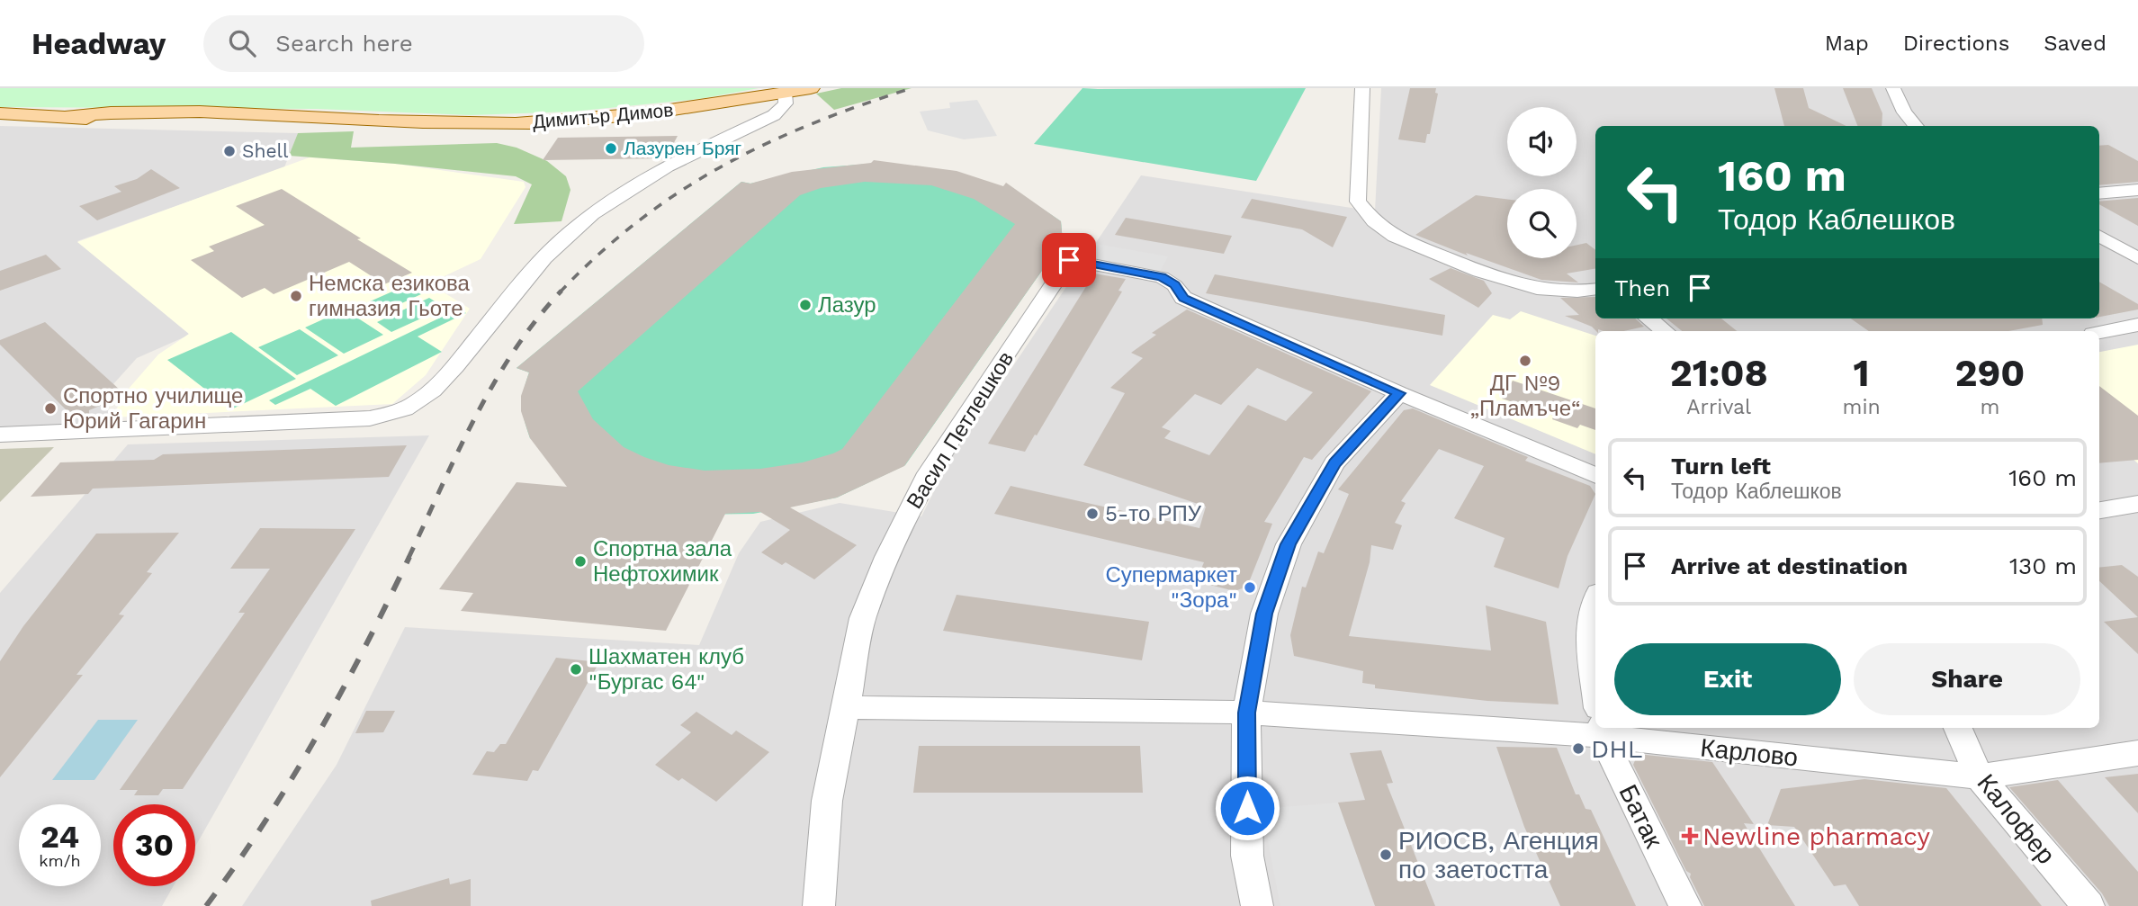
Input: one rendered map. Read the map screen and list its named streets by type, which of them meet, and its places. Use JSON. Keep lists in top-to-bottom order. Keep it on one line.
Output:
{"streets":{"main road":["Димитър Димов"],"street":["Васил Петлешков","Карлово","Батак","Калофер"]},"crossings":[["Карлово","Калофер"]],"places":{"other":["Лазурен Бряг","Shell","Немска езикова гимназия Гьоте","Лазур","ДГ №9 „Пламъче“","Спортно училище Юрий Гагарин","5-то РПУ","Спортна зала Нефтохимик","Супермаркет \"Зора\"","Шахматен клуб \"Бургас 64\"","DHL","РИОСВ, Агенция по заетостта"],"health":["Newline pharmacy"]},"page":{"header":"Headway","search":"Search here","nav":["Map","Directions","Saved"],"turn":["160 m","Тодор Каблешков"],"then":"Then","eta":["21:08","Arrival","1","min","290","m"],"list":[{"name":"Turn left","note":"Тодор Каблешков","value":"160 m"},{"name":"Arrive at destination","value":"130 m"}],"buttons":["Exit","Share"],"speed":"24 km/h","limit":"30"}}
